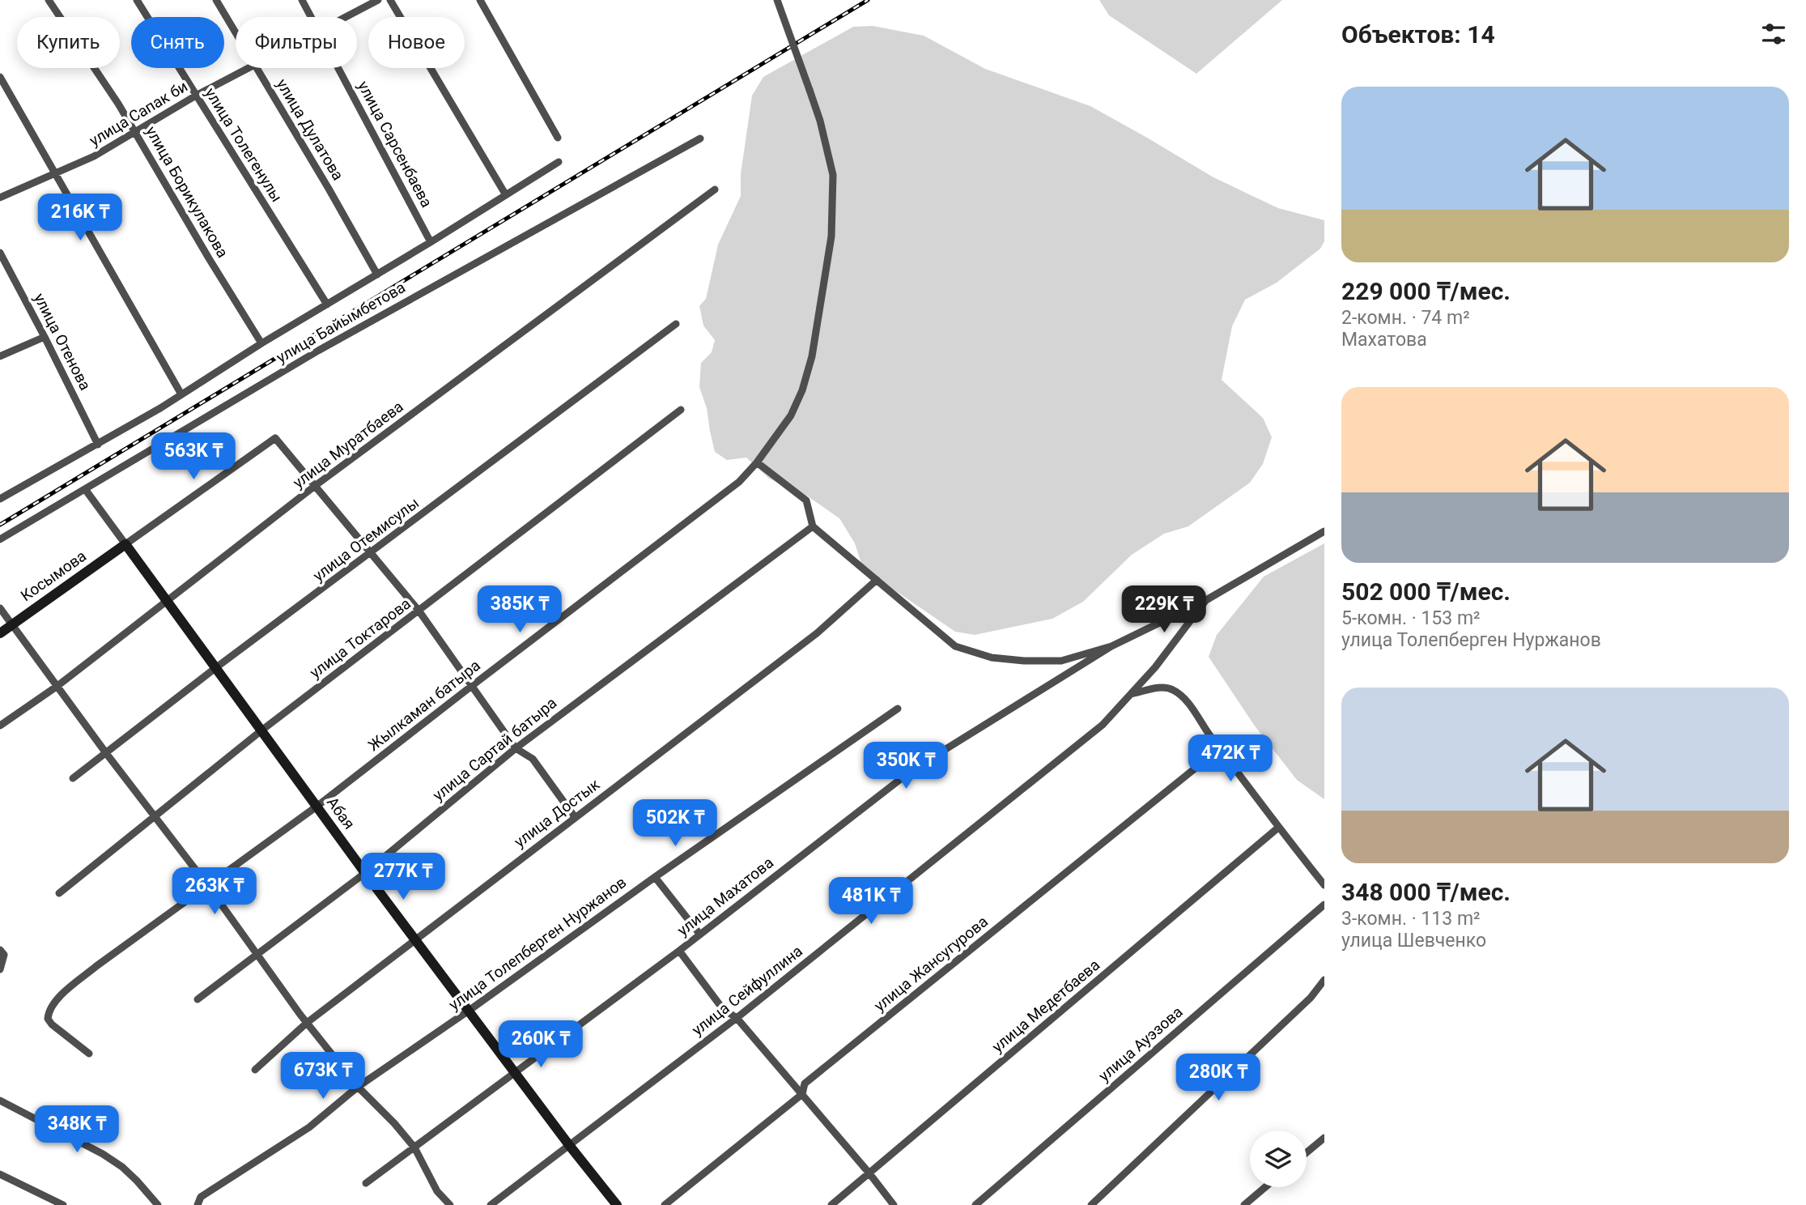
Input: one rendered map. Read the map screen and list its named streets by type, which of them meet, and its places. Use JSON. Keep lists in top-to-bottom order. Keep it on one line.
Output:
{"streets":{"street":["улица Сапак би","улица Дулатова","улица Сарсенбаева","улица Толегенулы","улица Борикулакова","улица Байымбетова","улица Отенова","улица Муратбаева","улица Отемисулы","Косымова","улица Токтарова","Жылкаман батыра","улица Сартай батыра","Абая","улица Достык","улица Махатова","улица Толепберген Нуржанов","улица Жансугурова","улица Сейфуллина","улица Медетбаева","улица Ауэзова"]},"crossings":[["улица Сапак би","улица Толегенулы"],["улица Сапак би","улица Борикулакова"],["улица Муратбаева","Абая"],["улица Отемисулы","Абая"],["Косымова","Абая"],["улица Токтарова","Абая"],["Жылкаман батыра","Абая"],["улица Сартай батыра","Абая"],["Абая","улица Достык"],["Абая","улица Махатова"],["Абая","улица Толепберген Нуржанов"],["Абая","улица Сейфуллина"]],"page":{"heading":"Объектов: 14","chip":["Купить","Снять","Фильтры","Новое"],"list":[{"name":"229 000 ₸/мес.","note":"2-комн. · 74 m² · Махатова"},{"name":"502 000 ₸/мес.","note":"5-комн. · 153 m² · улица Толепберген Нуржанов"},{"name":"348 000 ₸/мес.","note":"3-комн. · 113 m² · улица Шевченко"}],"price":["216K ₸","563K ₸","385K ₸","229K ₸","472K ₸","350K ₸","502K ₸","277K ₸","263K ₸","481K ₸","260K ₸","673K ₸","280K ₸","348K ₸"]}}
